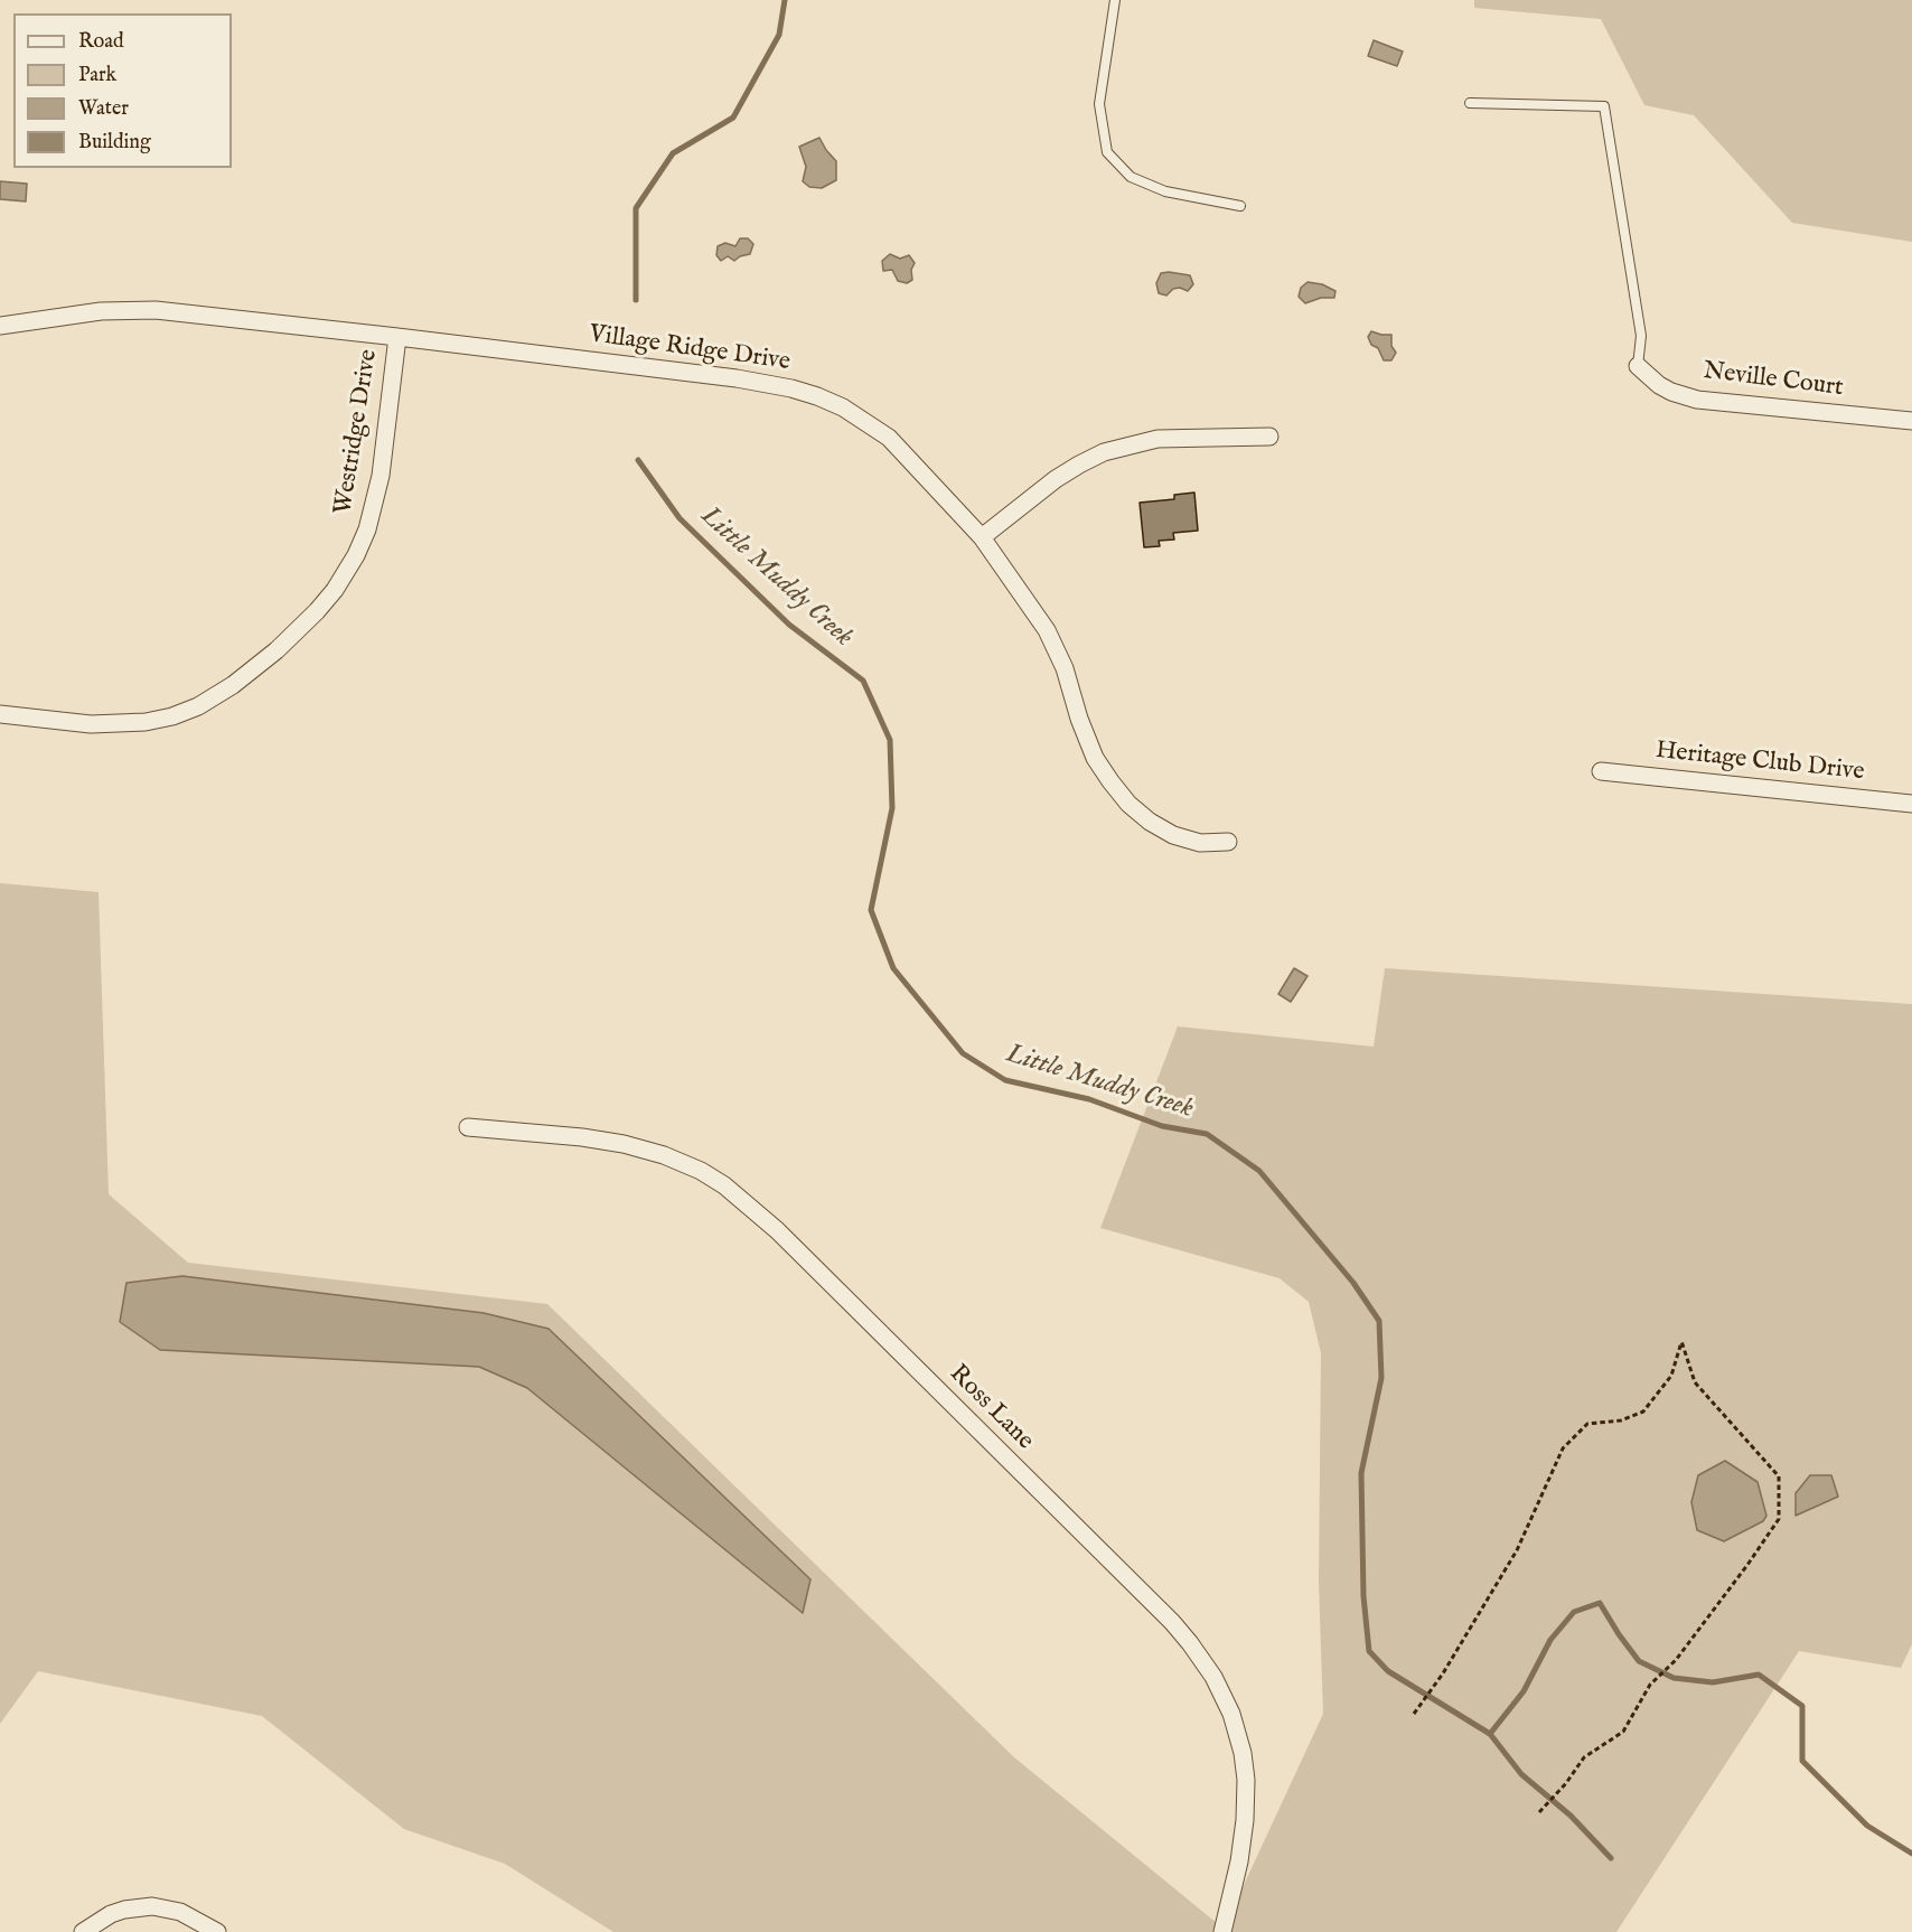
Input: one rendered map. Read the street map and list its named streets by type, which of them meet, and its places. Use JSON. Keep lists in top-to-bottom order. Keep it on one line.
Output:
{"streets":{"street":["Village Ridge Drive","Neville Court","Westridge Drive","Heritage Club Drive","Ross Lane"]},"crossings":[["Village Ridge Drive","Westridge Drive"]],"water":["Little Muddy Creek"],"legend":["Road","Park","Water","Building"]}
